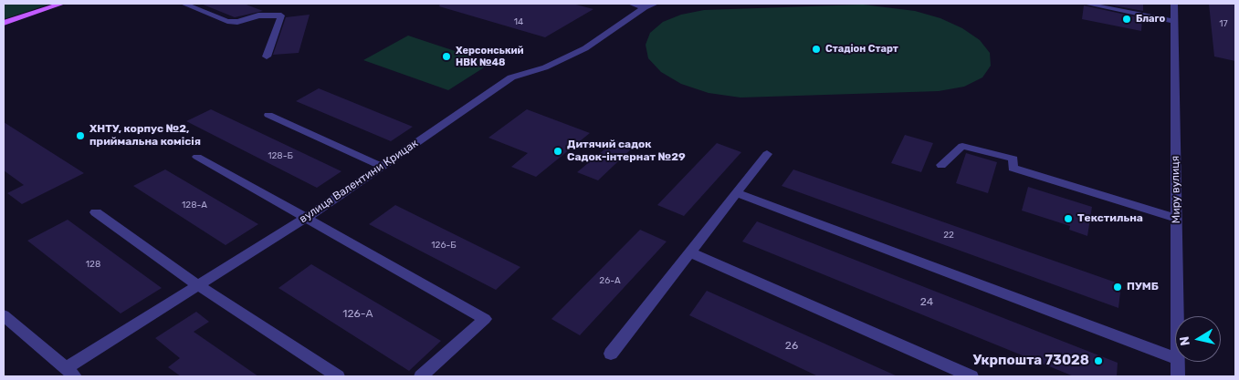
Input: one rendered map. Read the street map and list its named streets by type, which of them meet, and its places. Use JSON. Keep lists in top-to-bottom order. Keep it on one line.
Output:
{"streets":{"street":["вулиця Валентини Крицак","Миру вулиця"]},"places":["Благо","Стадіон Старт","Херсонський НВК №48","ХНТУ, корпус №2, приймальна комісія","Дитячий садок Садок-інтернат №29","Текстильна","ПУМБ","Укрпошта 73028"],"house_numbers":["14","17","128-Б","128-А","22","126-Б","128","26-А","24","126-А","26"],"north":"left"}
